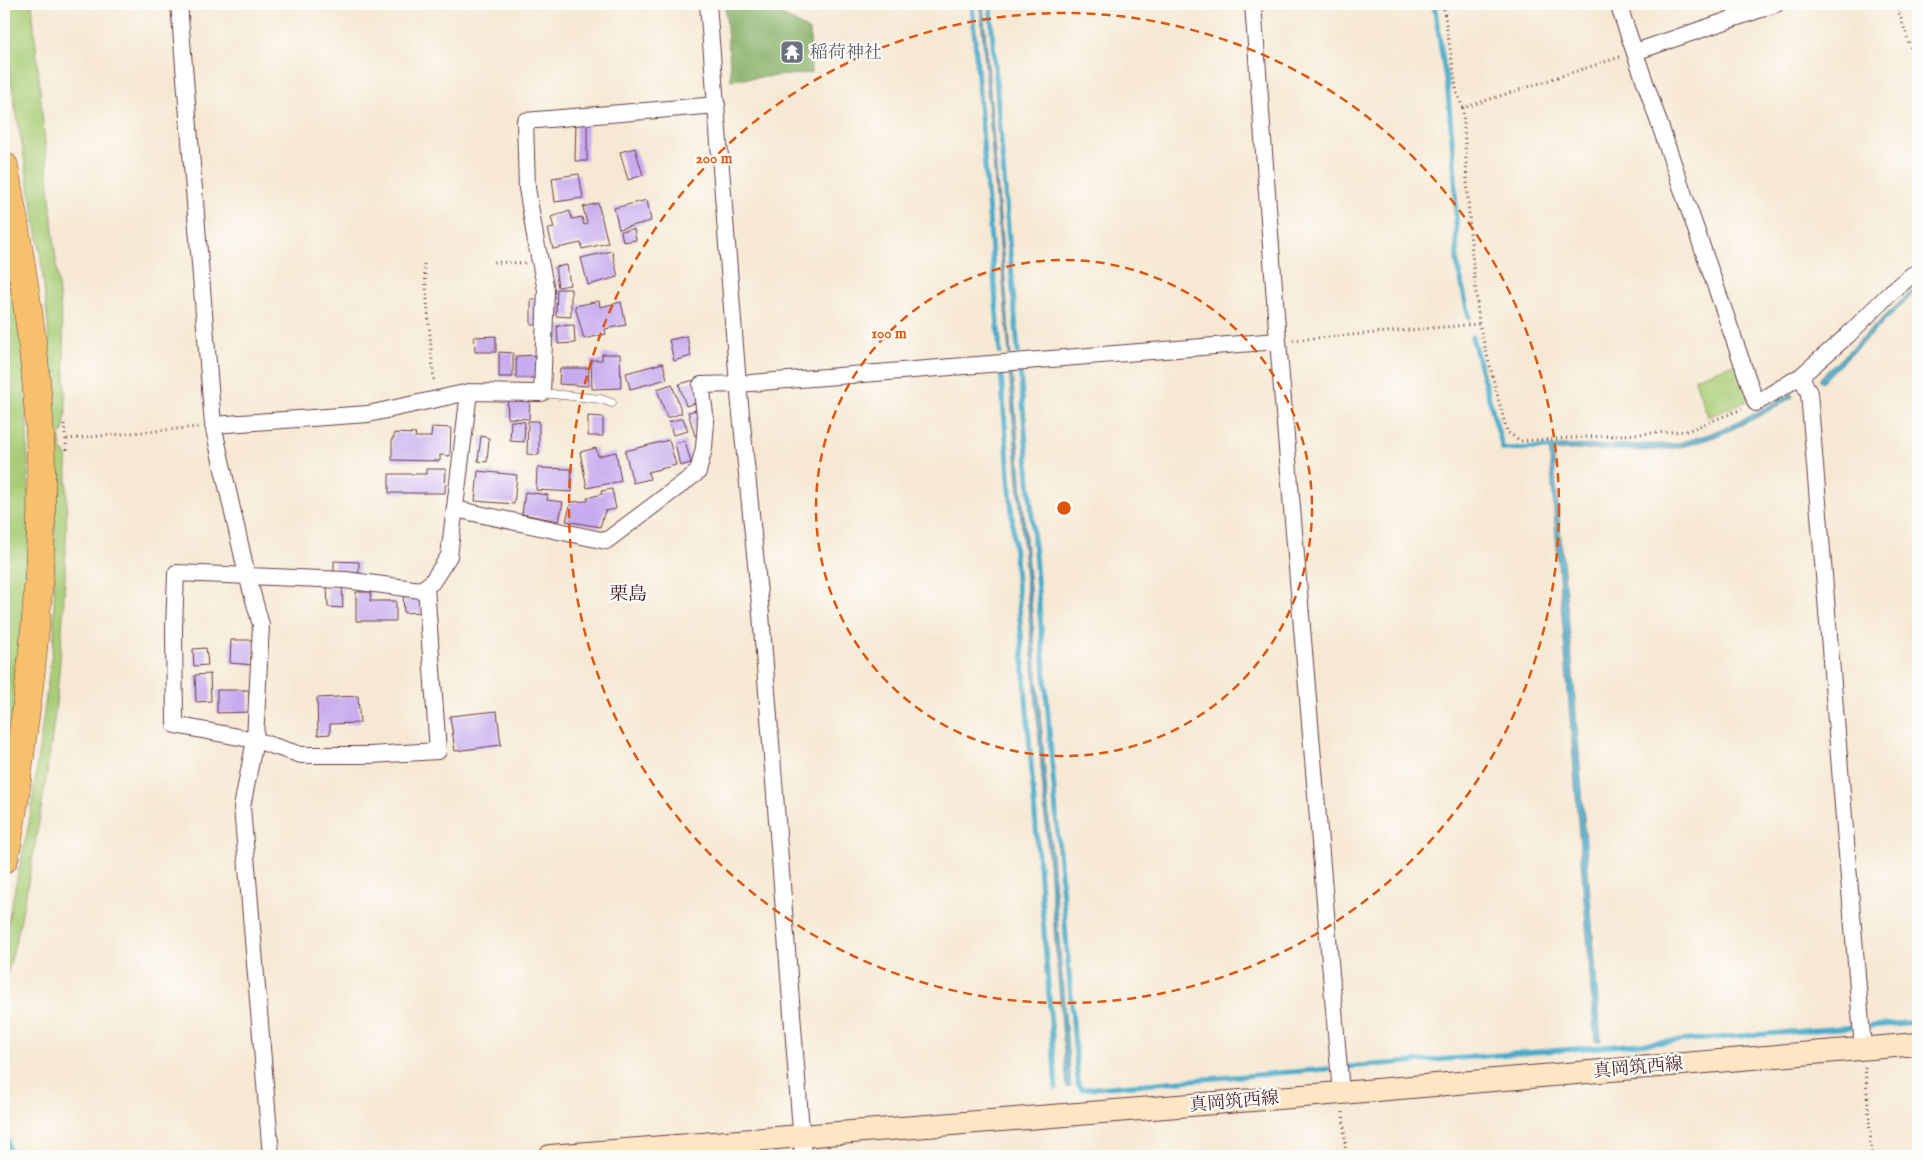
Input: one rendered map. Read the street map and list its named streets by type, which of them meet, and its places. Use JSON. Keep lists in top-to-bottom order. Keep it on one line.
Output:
{"streets":{"main road":["真岡筑西線"]},"districts":["栗島"],"places":{"temple":["稲荷神社"]},"rings":["200 m","100 m"]}
